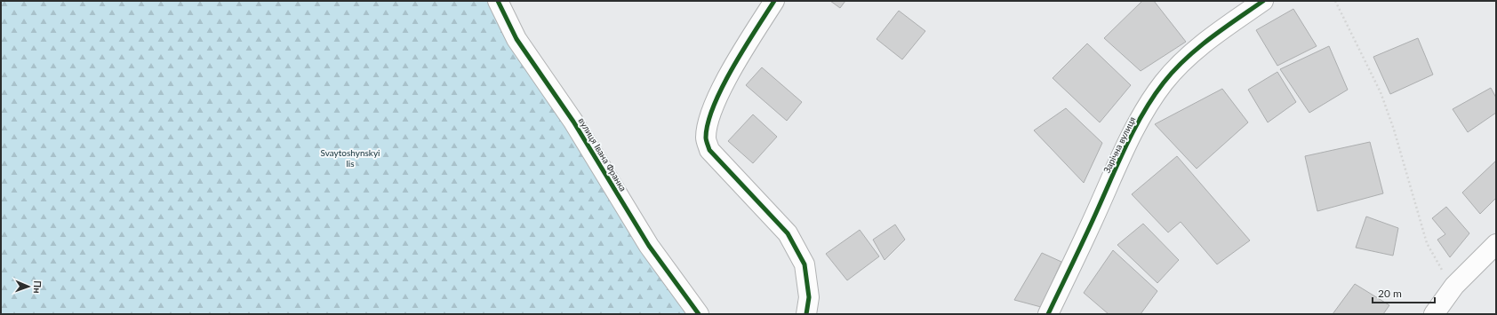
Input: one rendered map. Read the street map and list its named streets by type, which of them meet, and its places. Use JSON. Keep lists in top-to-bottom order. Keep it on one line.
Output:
{"streets":{"street":["Зарічна вулиця","вулиця Івана Франка"]},"parks":["Svaytoshynskyi lis"],"scale_bar":"20 m","north":"right"}
